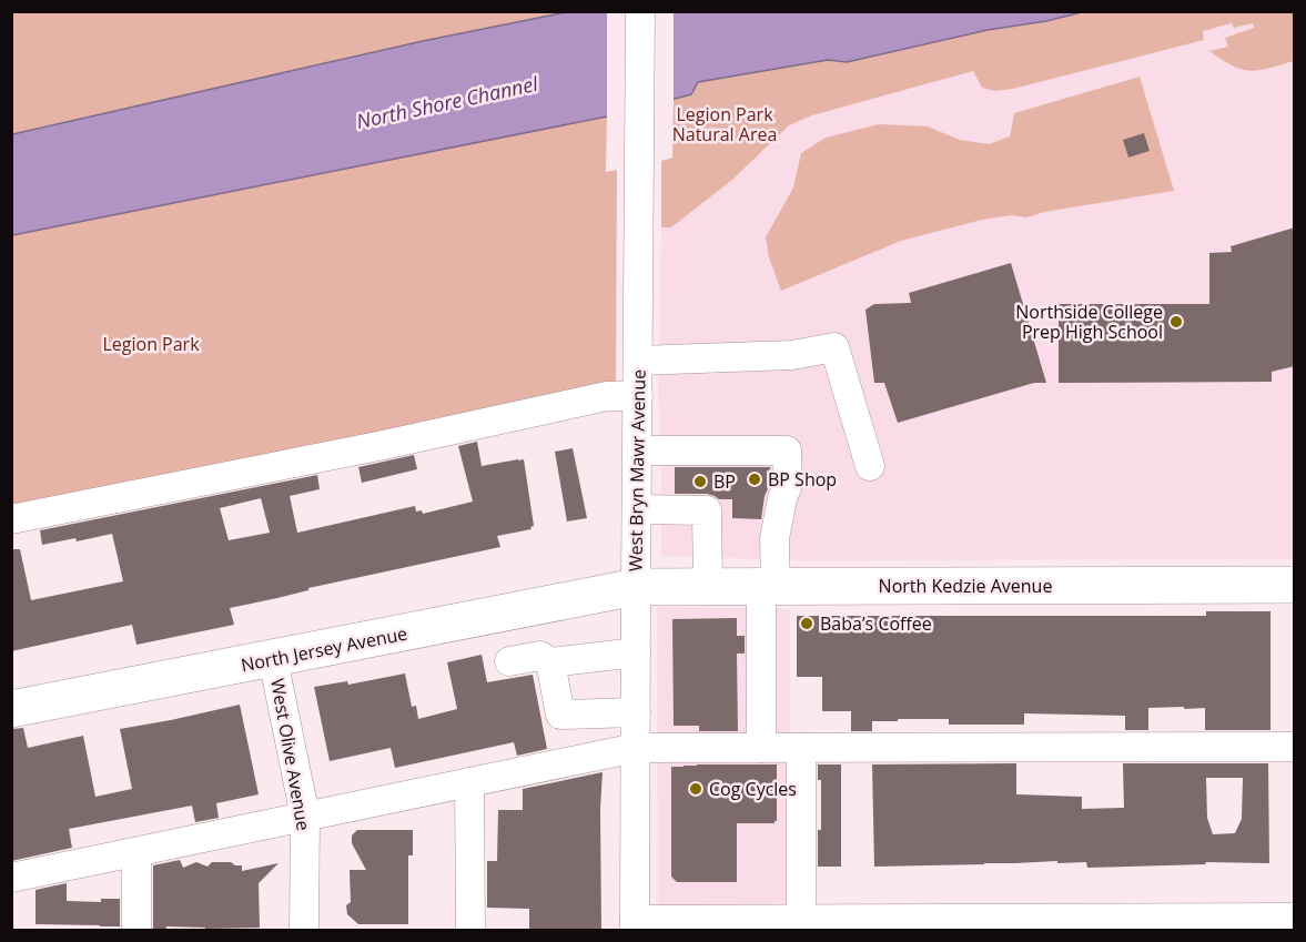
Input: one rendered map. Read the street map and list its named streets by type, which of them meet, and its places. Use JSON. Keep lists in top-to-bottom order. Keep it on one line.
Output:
{"streets":{"main road":["North Kedzie Avenue","North Jersey Avenue"],"street":["West Bryn Mawr Avenue","West Olive Avenue"]},"crossings":[["West Bryn Mawr Avenue","North Kedzie Avenue"],["West Bryn Mawr Avenue","North Jersey Avenue"],["North Kedzie Avenue","North Jersey Avenue"],["North Jersey Avenue","West Olive Avenue"]],"water":["North Shore Channel"],"parks":["Legion Park Natural Area","Legion Park"],"places":["Northside College Prep High School","BP Shop","BP","Baba’s Coffee","Cog Cycles"]}
